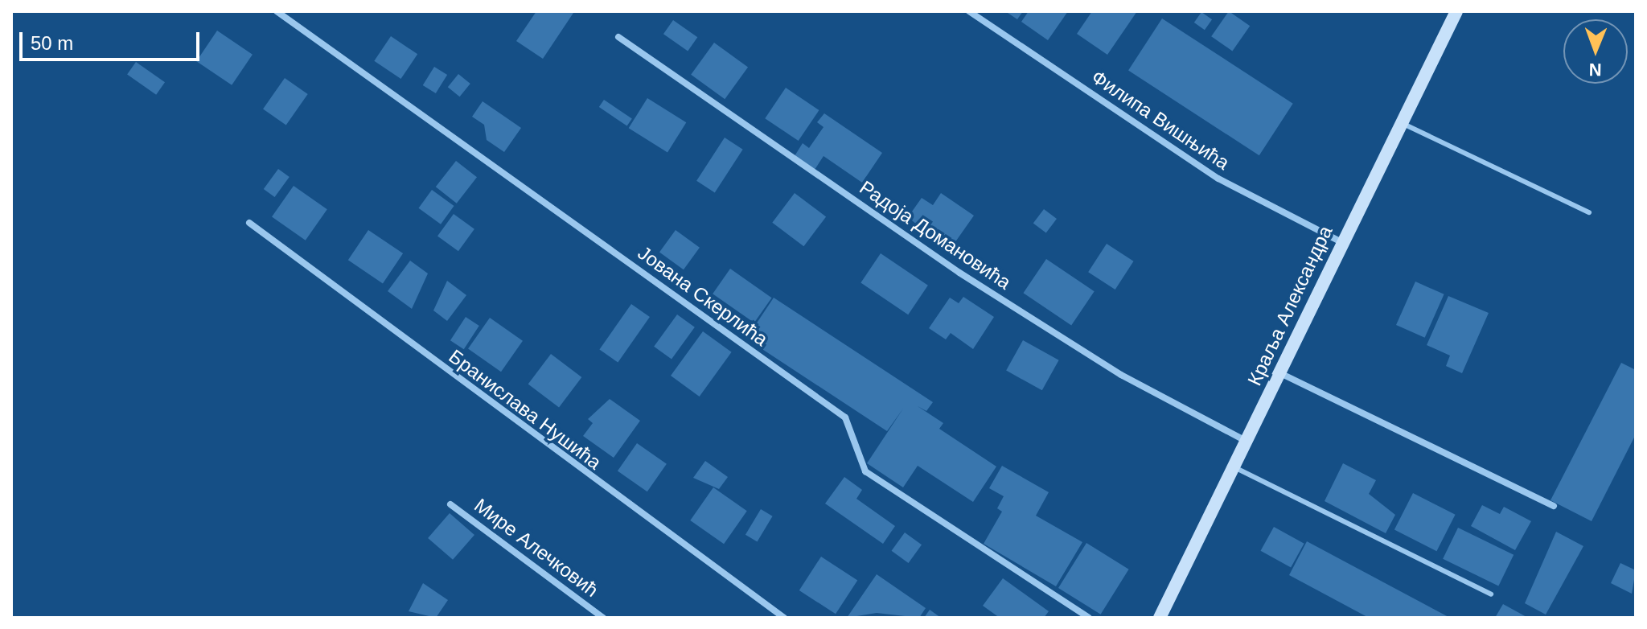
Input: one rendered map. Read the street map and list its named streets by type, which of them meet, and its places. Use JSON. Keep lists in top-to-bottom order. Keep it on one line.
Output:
{"streets":{"main road":["Краља Александра"],"street":["Филипа Вишњића","Радоја Домановића","Јована Скерлића","Бранислава Нушића","Мире Алечковић"]},"crossings":[["Филипа Вишњића","Краља Александра"],["Радоја Домановића","Краља Александра"]],"scale_bar":"50 m","north":"bottom"}
